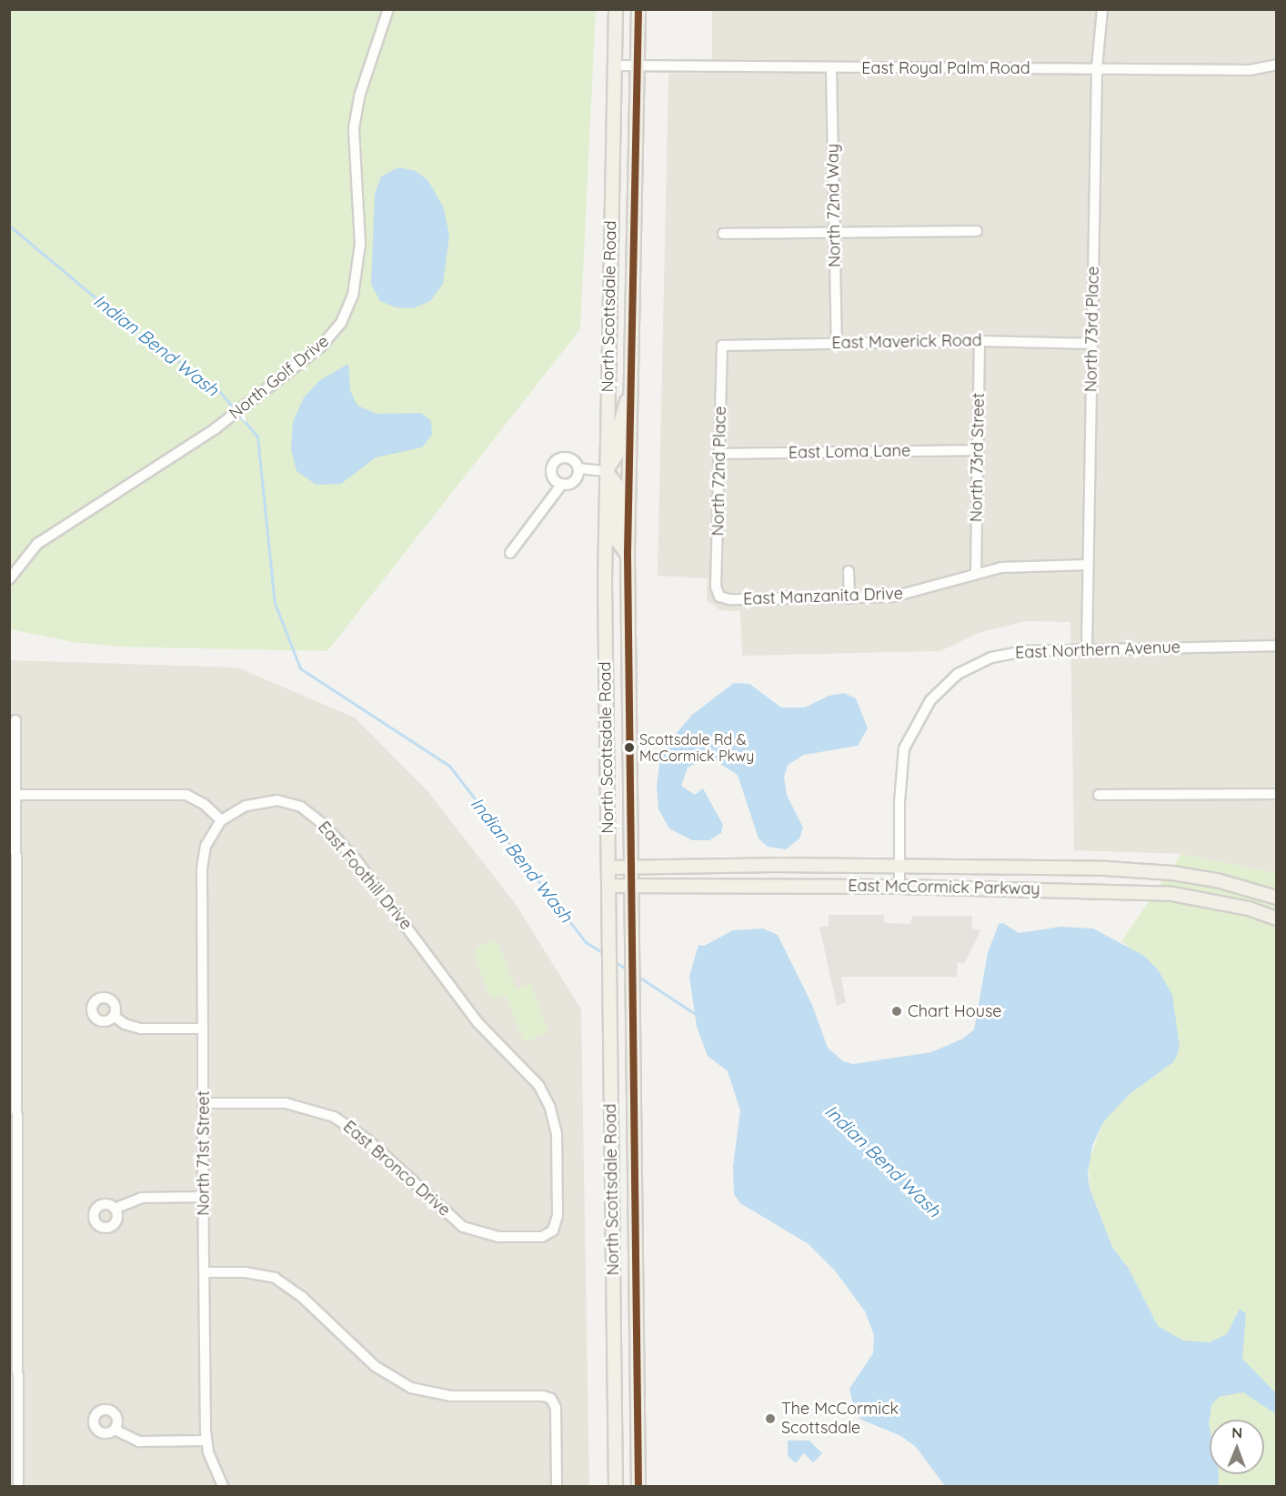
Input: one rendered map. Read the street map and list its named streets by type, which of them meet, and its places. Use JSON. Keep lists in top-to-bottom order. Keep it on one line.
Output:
{"streets":{"main road":["North Scottsdale Road","East McCormick Parkway"],"street":["East Royal Palm Road","North 72nd Way","North 73rd Place","East Maverick Road","North Golf Drive","East Loma Lane","North 73rd Street","North 72nd Place","East Manzanita Drive","East Northern Avenue","East Foothill Drive","North 71st Street","East Bronco Drive"]},"crossings":[["East Royal Palm Road","North 72nd Way"],["East Royal Palm Road","North Scottsdale Road"],["East Royal Palm Road","North 73rd Place"],["North 72nd Way","East Maverick Road"],["North Scottsdale Road","East McCormick Parkway"],["North 73rd Place","East Maverick Road"],["North 73rd Place","East Manzanita Drive"],["North 73rd Place","East Northern Avenue"],["East Maverick Road","North 73rd Street"],["East Maverick Road","North 72nd Place"],["East Loma Lane","North 73rd Street"],["East Loma Lane","North 72nd Place"],["North 73rd Street","East Manzanita Drive"],["North 72nd Place","East Manzanita Drive"],["East Northern Avenue","East McCormick Parkway"],["East Foothill Drive","North 71st Street"],["East Foothill Drive","East Bronco Drive"],["North 71st Street","East Bronco Drive"]],"water":["Indian Bend Wash"],"places":["Scottsdale Rd & McCormick Pkwy","Chart House","The McCormick Scottsdale"],"north":"top"}
